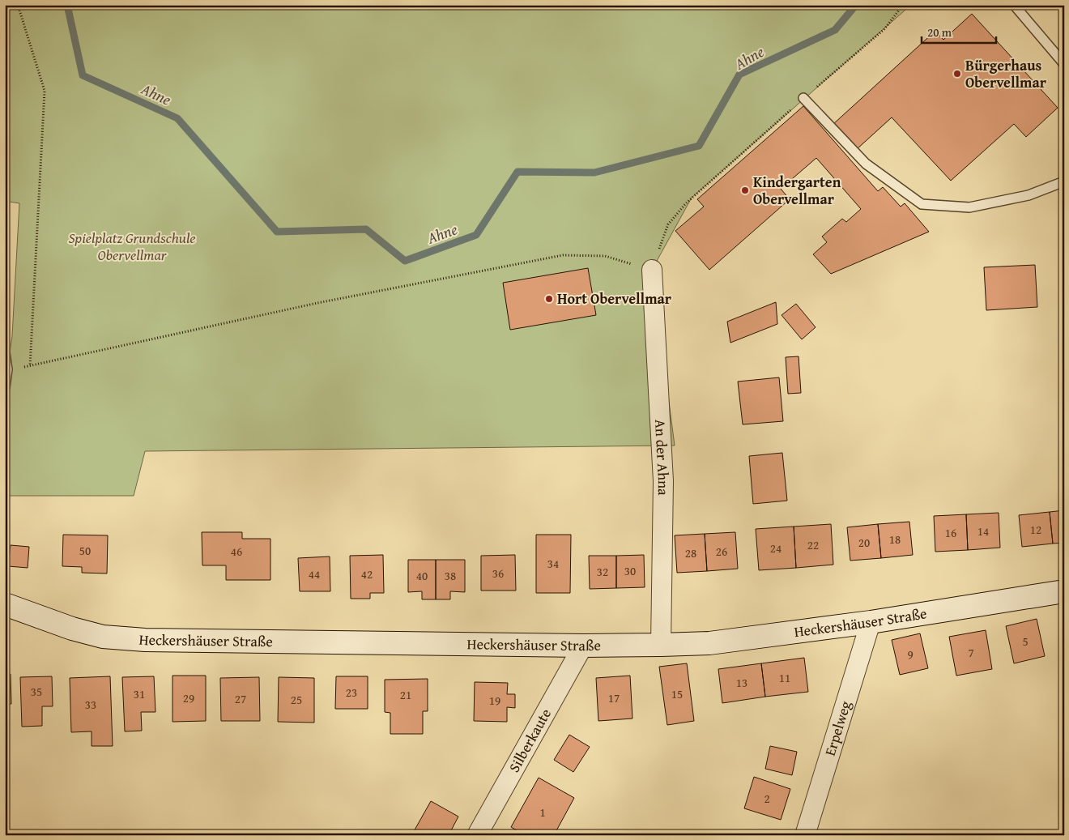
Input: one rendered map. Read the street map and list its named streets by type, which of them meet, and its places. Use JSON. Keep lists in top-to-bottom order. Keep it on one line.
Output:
{"streets":{"street":["An der Ahna","Heckershäuser Straße","Erpelweg","Silberkaute"]},"crossings":[["An der Ahna","Heckershäuser Straße"],["Heckershäuser Straße","Erpelweg"],["Heckershäuser Straße","Silberkaute"]],"water":["Ahne"],"parks":["Spielplatz Grundschule Obervellmar"],"places":["Bürgerhaus Obervellmar","Kindergarten Obervellmar","Hort Obervellmar"],"house_numbers":["12","14","16","18","20","22","24","50","46","26","28","34","30","32","36","44","42","40","38","5","7","9","11","13","35","23","31","15","21","29","17","27","25","19","33","2","1"],"scale_bar":"20 m"}
